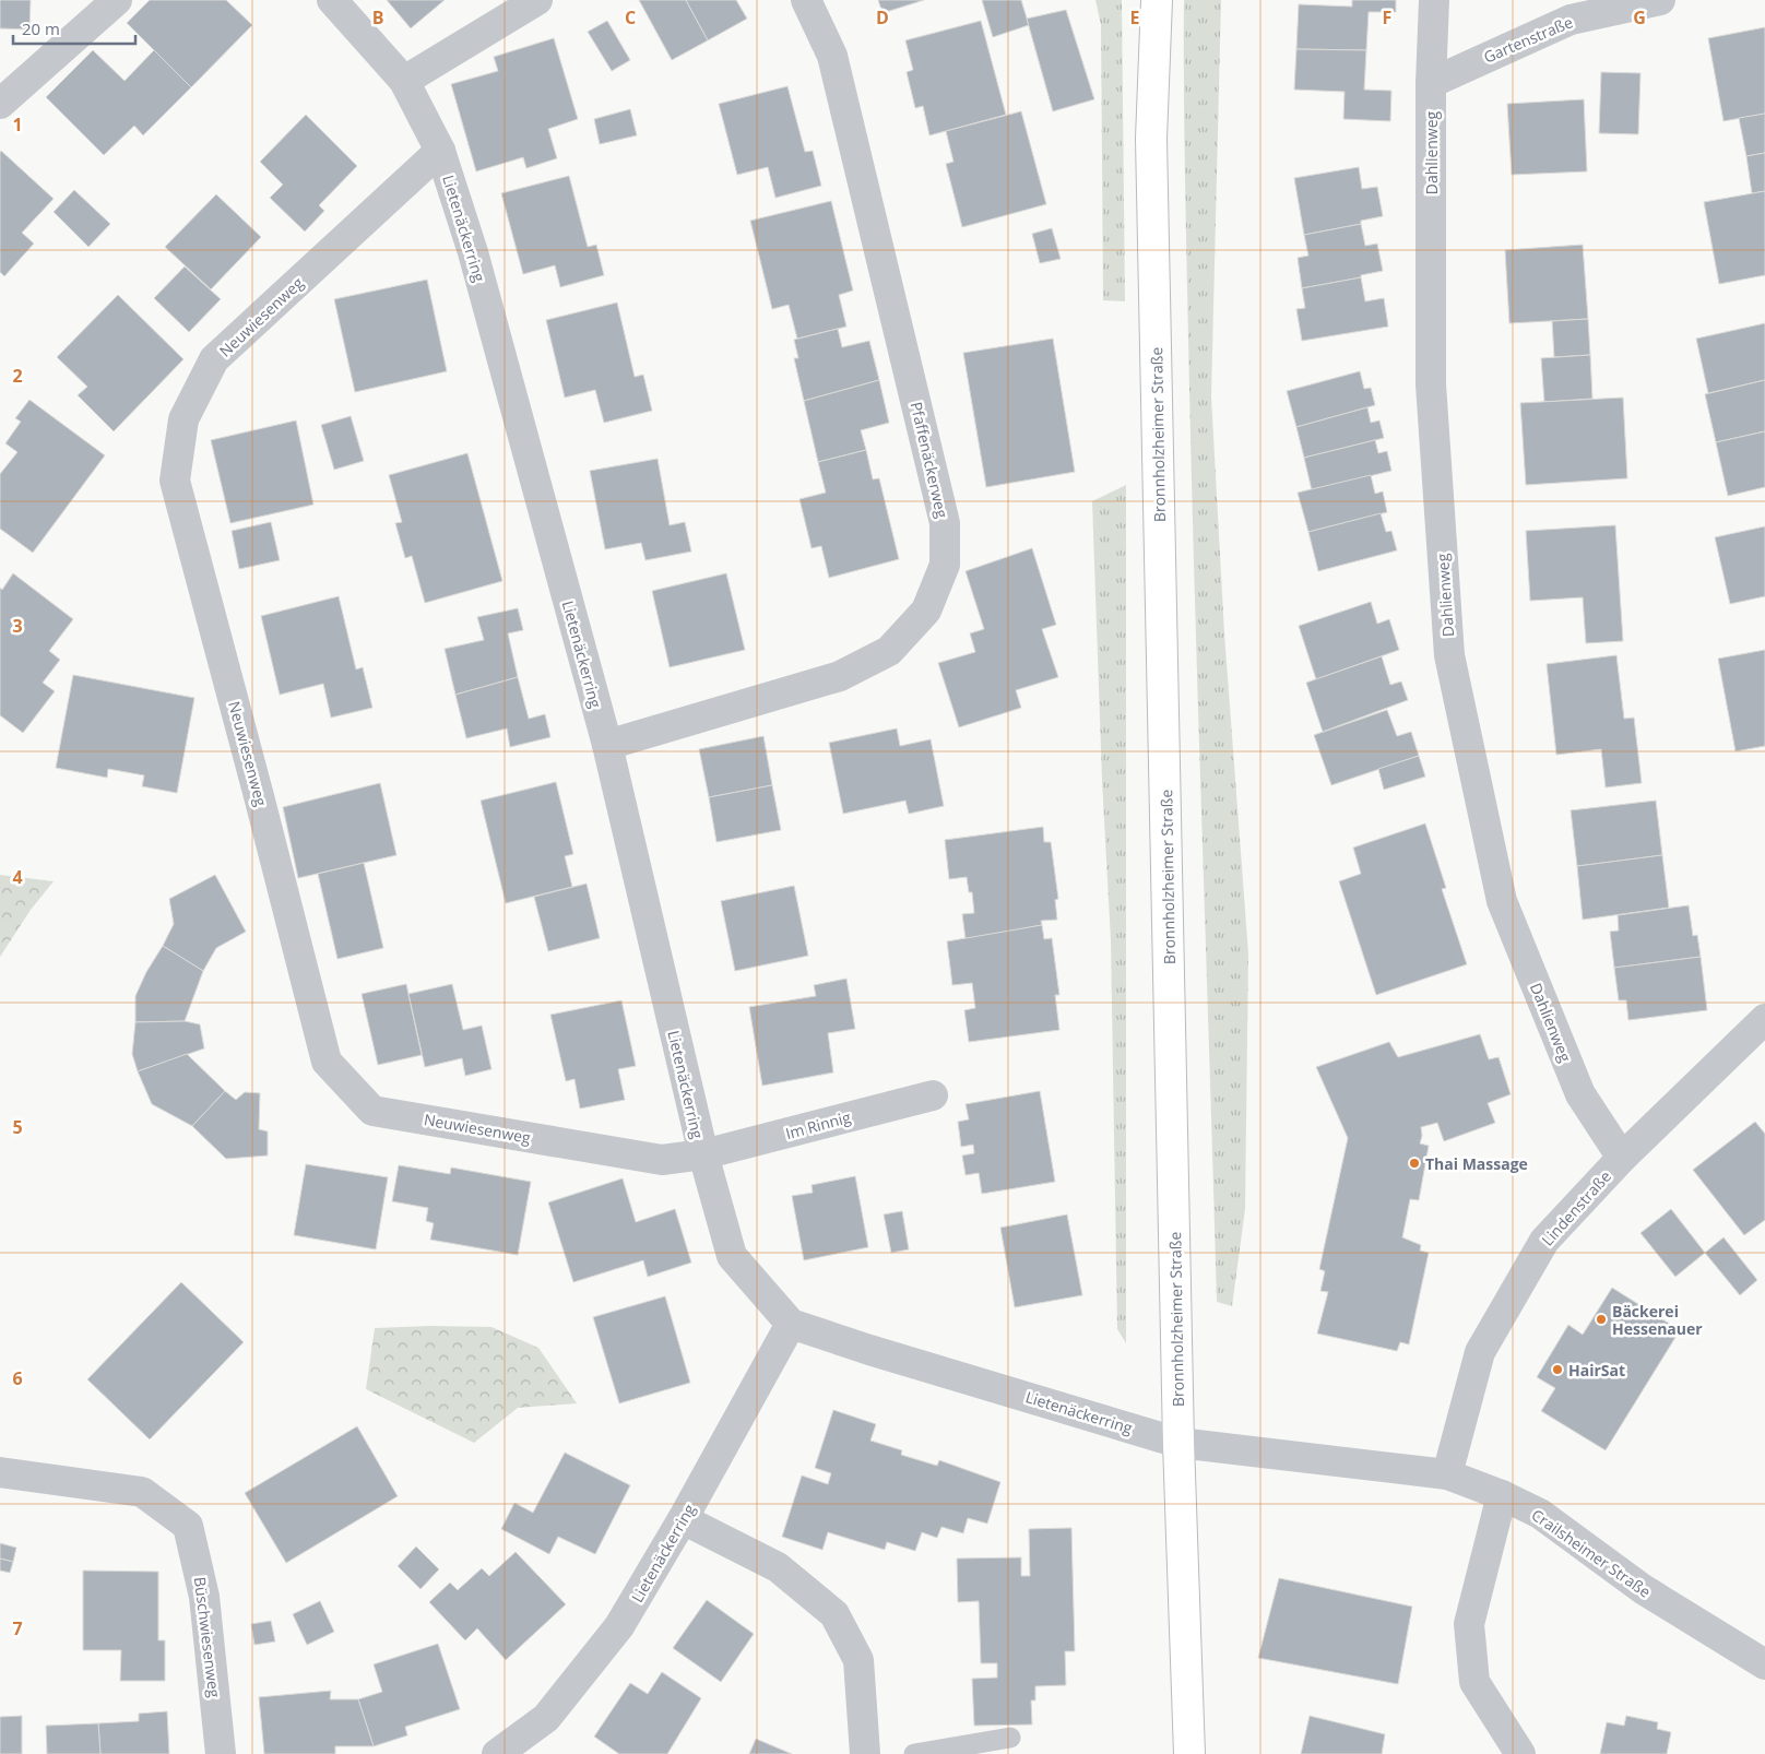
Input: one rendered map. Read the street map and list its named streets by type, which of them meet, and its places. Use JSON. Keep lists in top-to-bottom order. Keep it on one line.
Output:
{"streets":{"street":["Gartenstraße","Dahlienweg","Lietenäckerring","Neuwiesenweg","Bronnholzheimer Straße","Pfaffenäckerweg","Im Rinnig","Lindenstraße","Crailsheimer Straße","Büschwiesenweg"]},"crossings":[["Gartenstraße","Dahlienweg"],["Dahlienweg","Lindenstraße"],["Lietenäckerring","Neuwiesenweg"],["Lietenäckerring","Bronnholzheimer Straße"],["Lietenäckerring","Pfaffenäckerweg"],["Lietenäckerring","Im Rinnig"],["Lietenäckerring","Crailsheimer Straße"],["Neuwiesenweg","Im Rinnig"],["Bronnholzheimer Straße","Crailsheimer Straße"],["Lindenstraße","Crailsheimer Straße"]],"places":["Thai Massage","Bäckerei Hessenauer","HairSat"],"scale_bar":"20 m","grid":{"columns":["B","C","D","E","F","G"],"rows":["1","2","3","4","5","6","7"]}}
